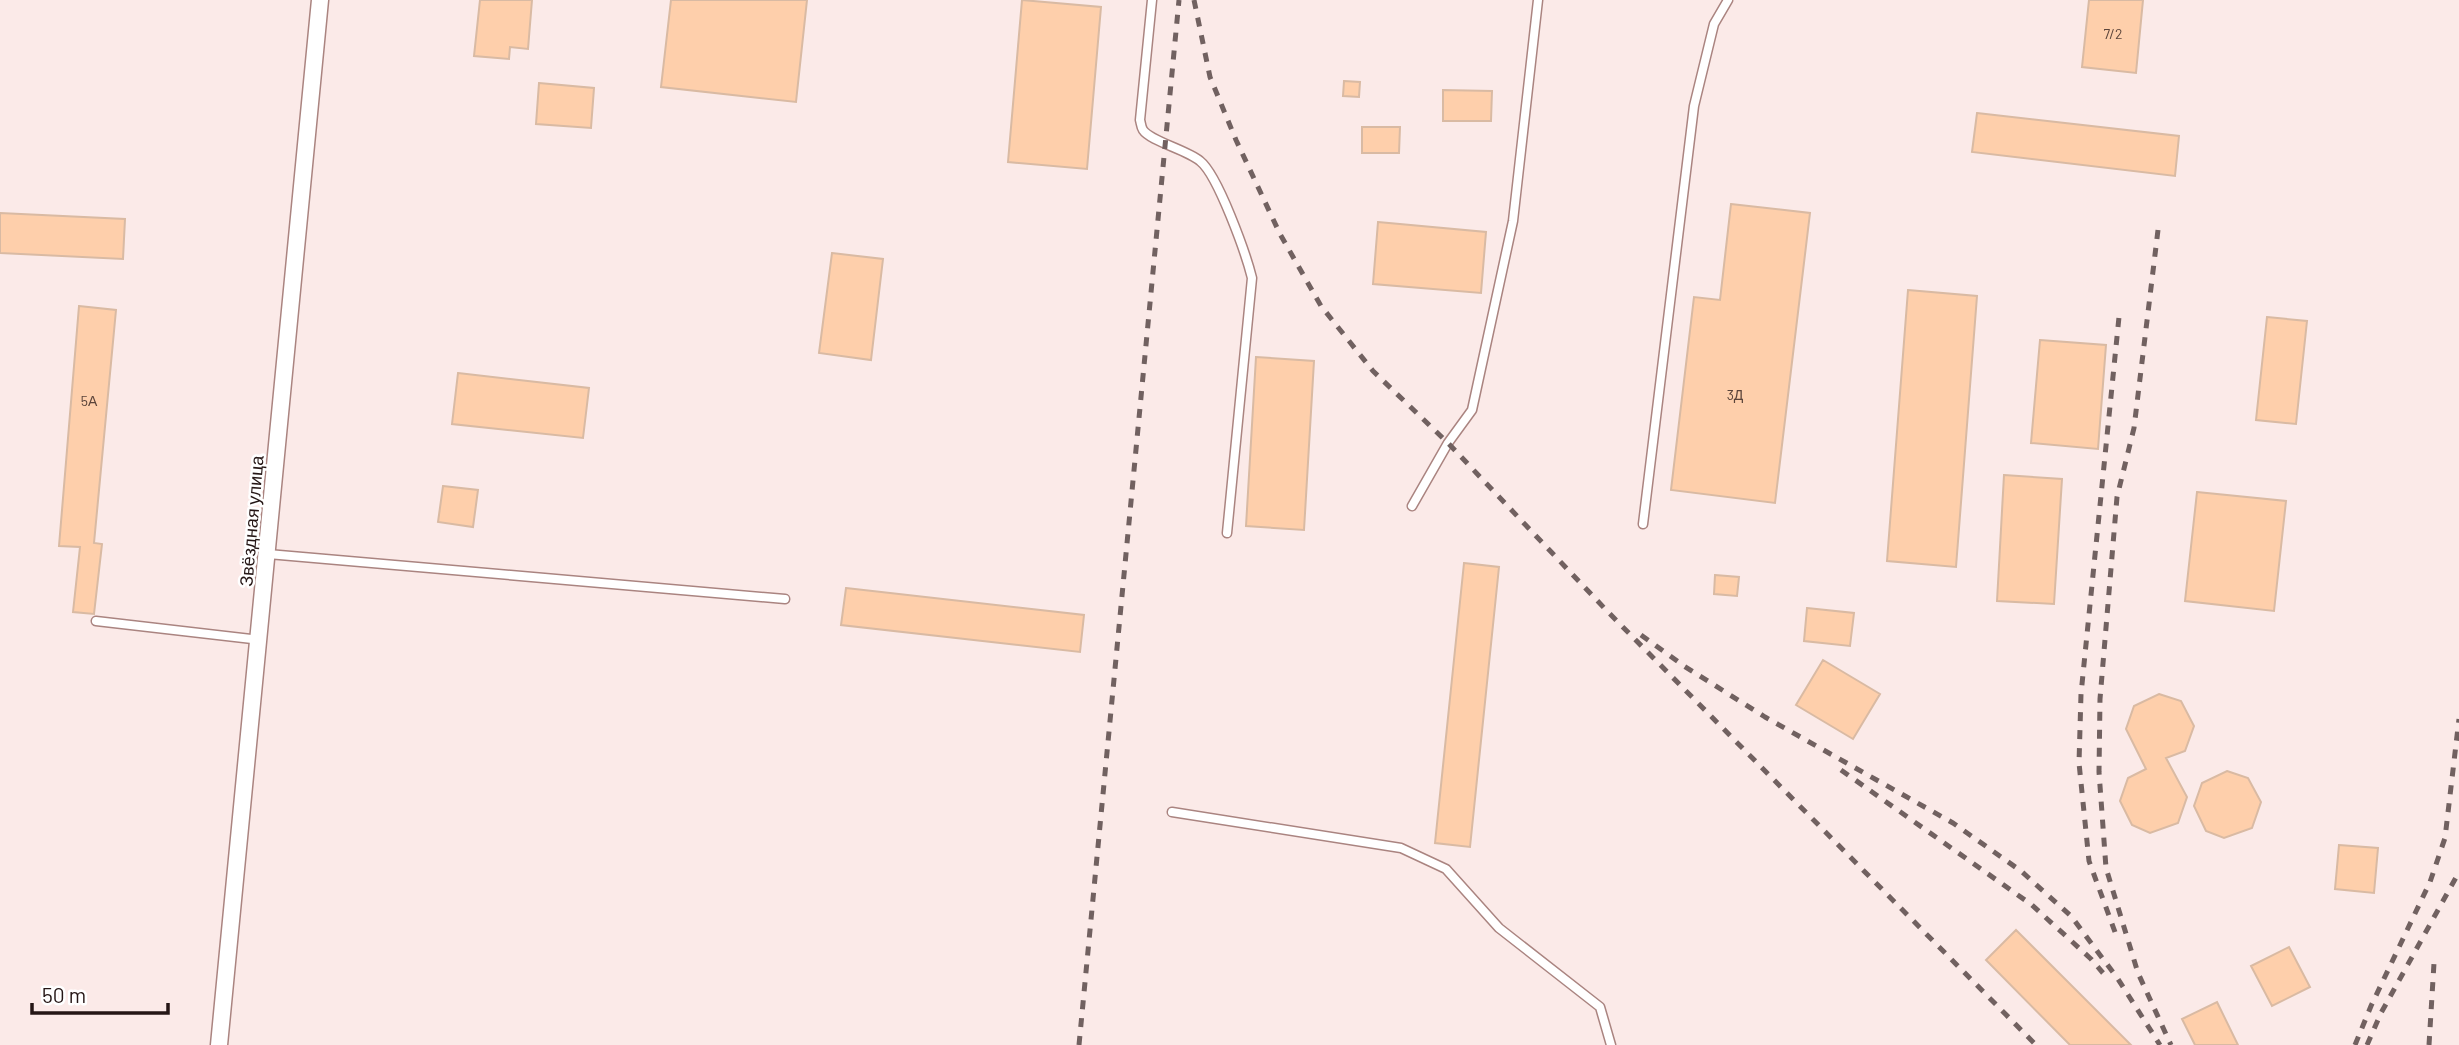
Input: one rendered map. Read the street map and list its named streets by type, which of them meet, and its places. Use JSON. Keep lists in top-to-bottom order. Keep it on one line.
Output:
{"streets":{"street":["Звёздная улица"]},"house_numbers":["7/2","3Д","5А"],"scale_bar":"50 m"}
